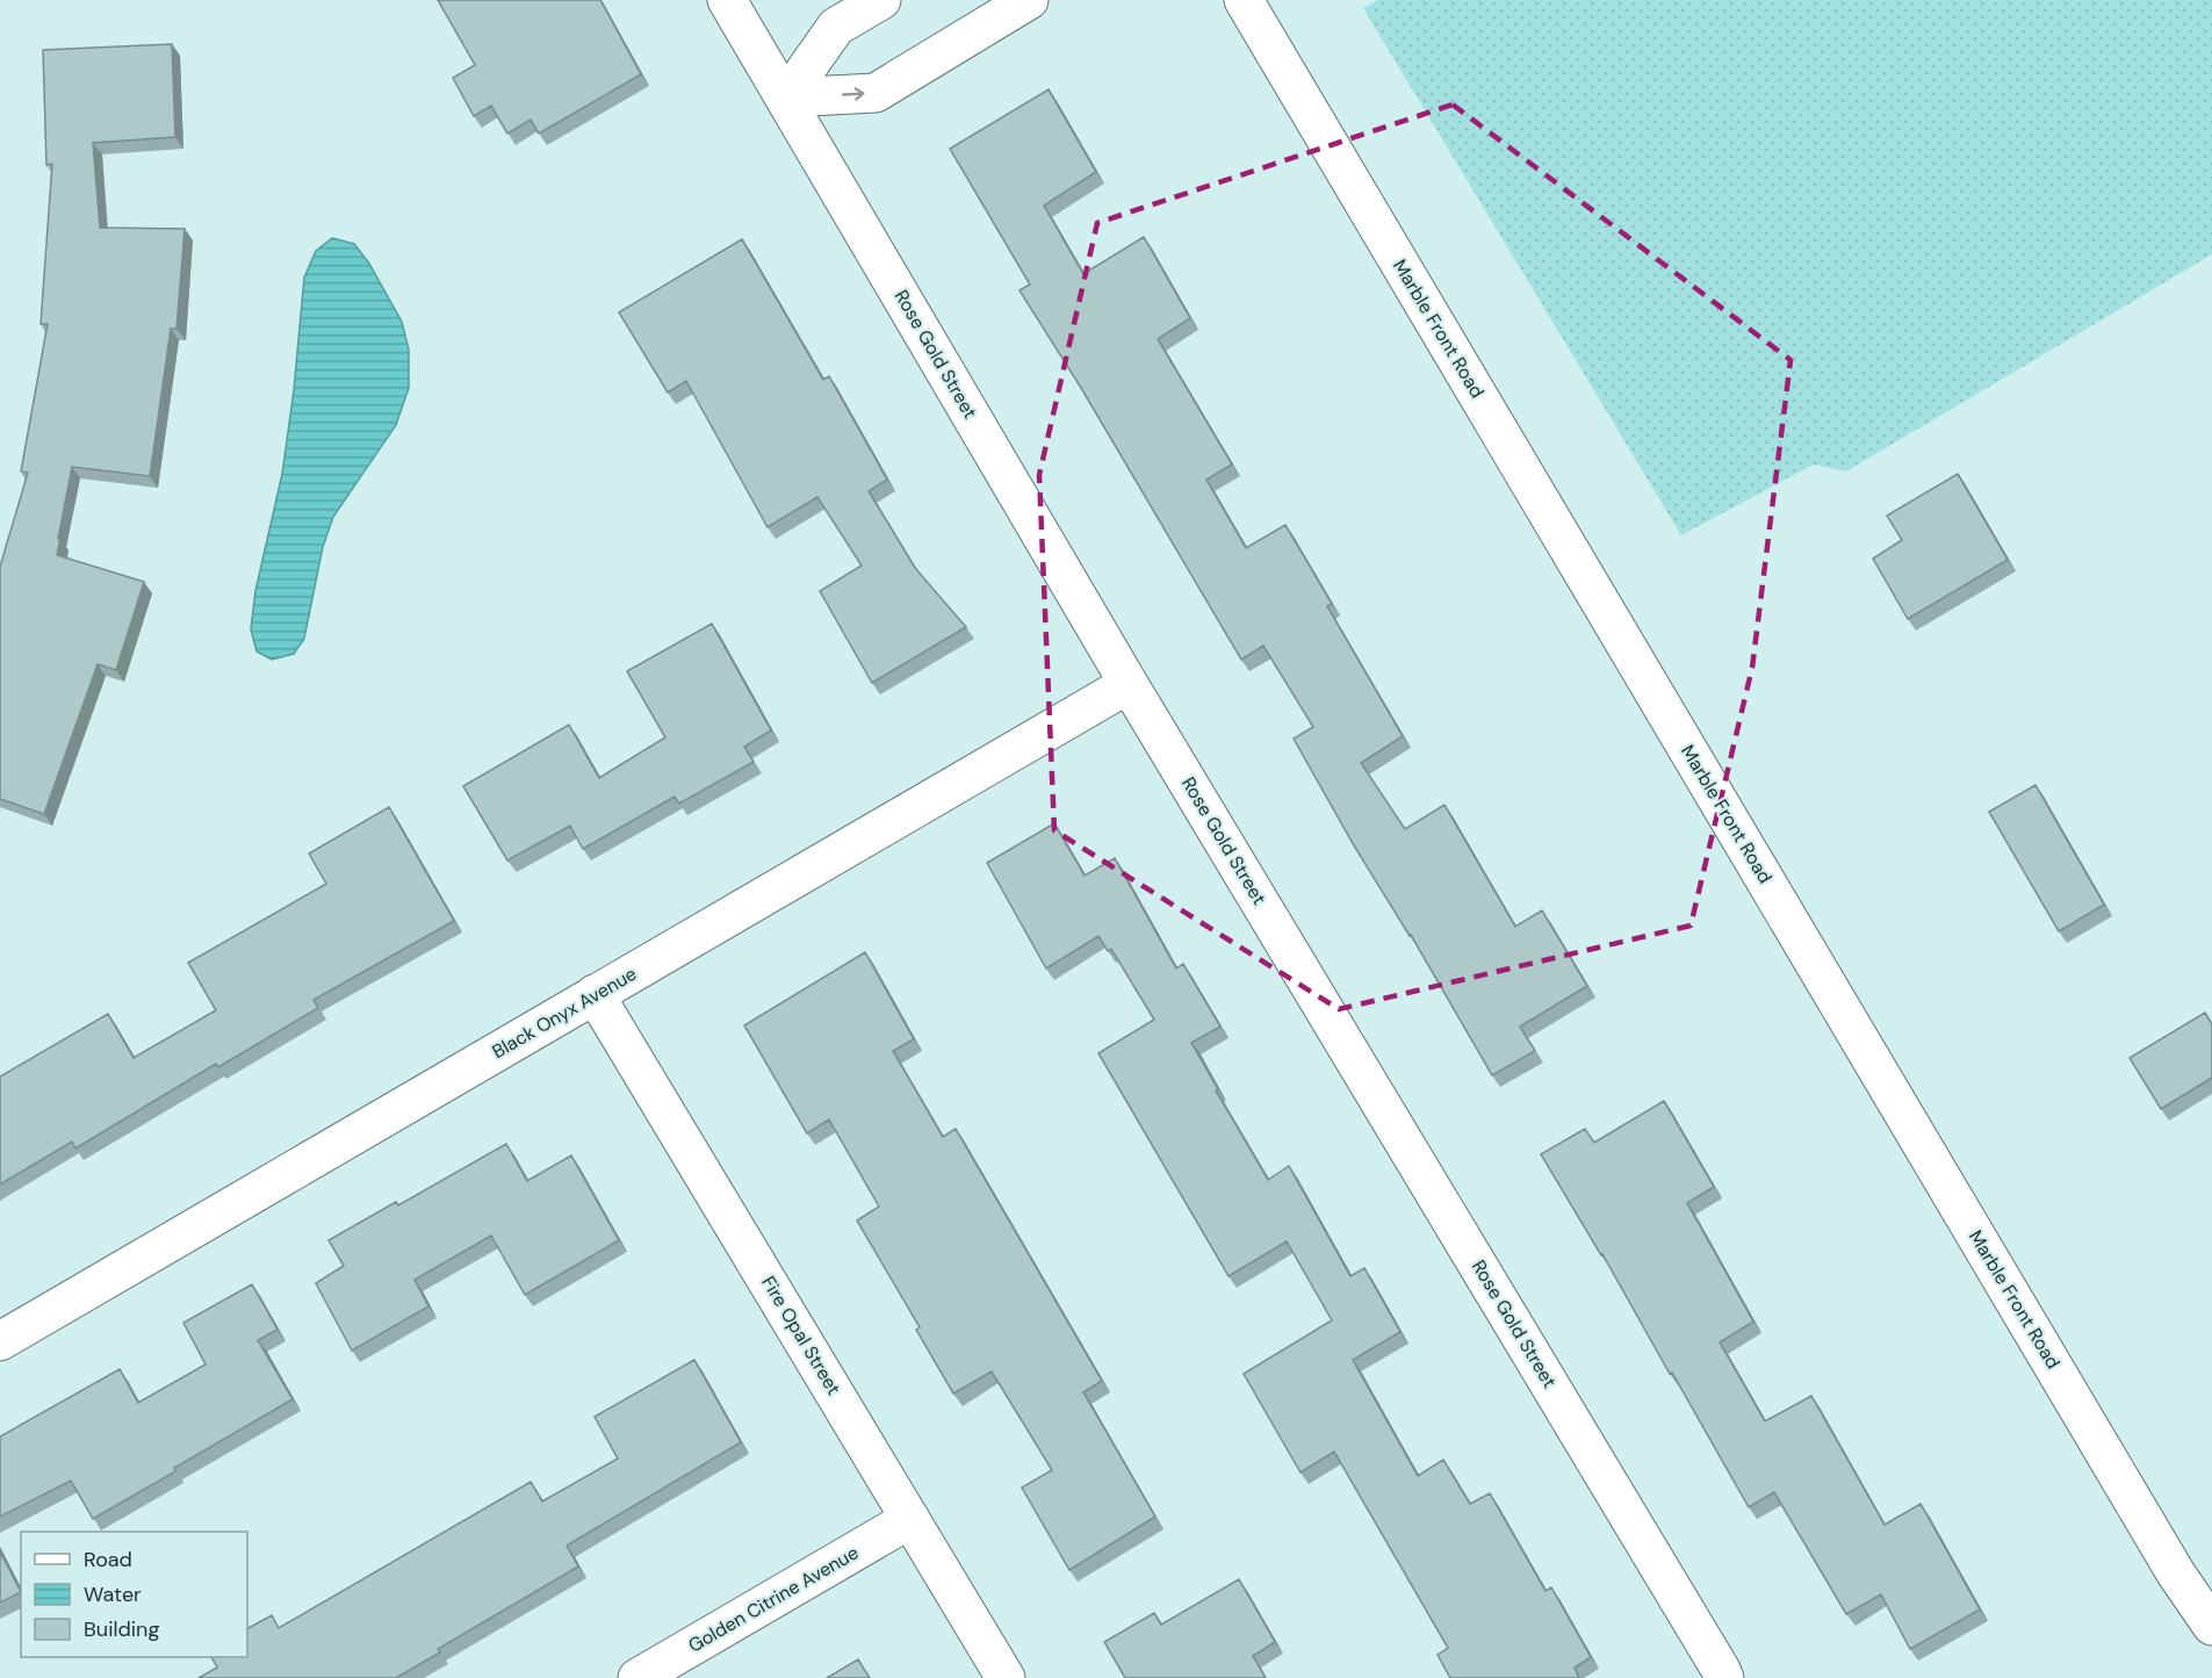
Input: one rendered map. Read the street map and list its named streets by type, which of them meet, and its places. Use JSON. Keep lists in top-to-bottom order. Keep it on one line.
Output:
{"streets":{"street":["Marble Front Road","Rose Gold Street","Black Onyx Avenue","Fire Opal Street","Golden Citrine Avenue"]},"crossings":[["Rose Gold Street","Black Onyx Avenue"],["Black Onyx Avenue","Fire Opal Street"],["Fire Opal Street","Golden Citrine Avenue"]],"legend":["Road","Water","Building"]}
